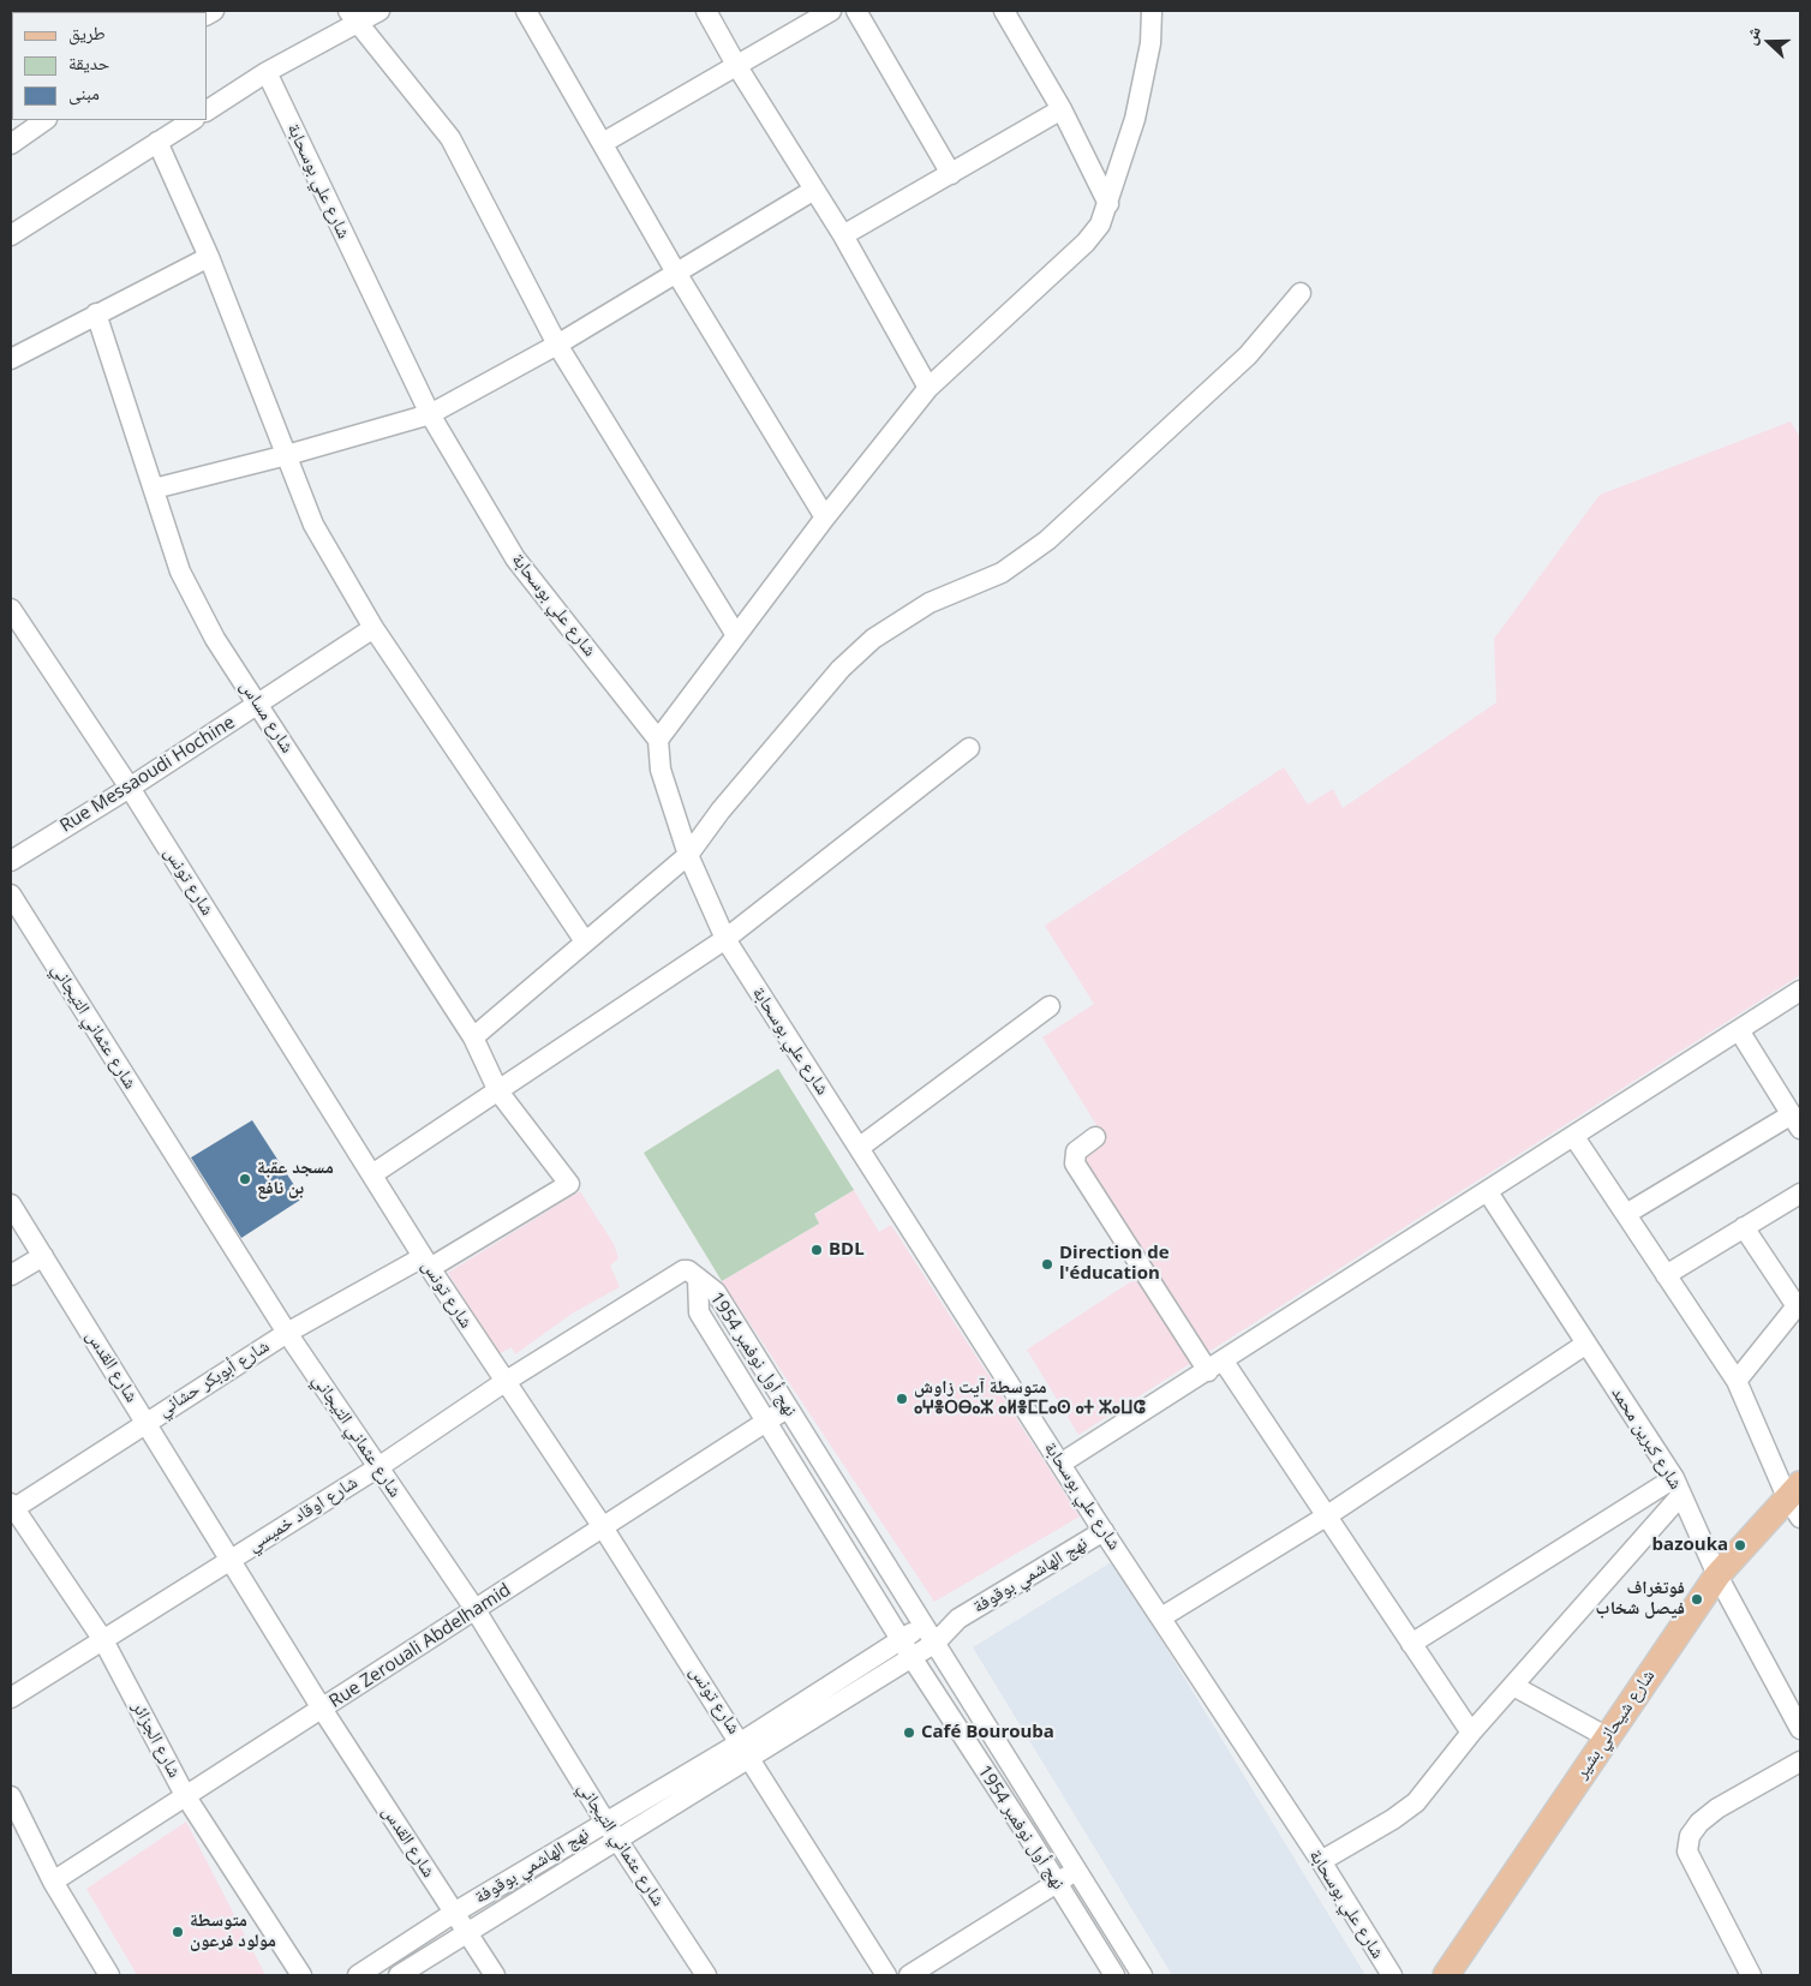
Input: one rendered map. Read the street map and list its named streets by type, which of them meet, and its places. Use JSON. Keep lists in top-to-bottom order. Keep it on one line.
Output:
{"streets":{"main road":["شارع شيحاني بشير"],"street":["شارع علي بوسحابة","شارع مساس","Rue Messaoudi Hochine","شارع تونس","شارع عثماني التيجاني","نهج أول نوفمبر 1954","شارع القدس","شارع أبوبكر حشاني","شارع كبرين محمد","شارع اوقاد خميسي","نهج الهاشمي بوقوفة","Rue Zerouali Abdelhamid","شارع الجزائر"]},"crossings":[["شارع علي بوسحابة","نهج الهاشمي بوقوفة"],["شارع مساس","Rue Messaoudi Hochine"],["شارع مساس","شارع أبوبكر حشاني"],["Rue Messaoudi Hochine","شارع تونس"],["شارع تونس","شارع أبوبكر حشاني"],["شارع تونس","شارع اوقاد خميسي"],["شارع تونس","نهج الهاشمي بوقوفة"],["شارع تونس","Rue Zerouali Abdelhamid"],["شارع عثماني التيجاني","شارع أبوبكر حشاني"],["شارع عثماني التيجاني","شارع اوقاد خميسي"],["شارع عثماني التيجاني","نهج الهاشمي بوقوفة"],["شارع عثماني التيجاني","Rue Zerouali Abdelhamid"],["نهج أول نوفمبر 1954","شارع اوقاد خميسي"],["نهج أول نوفمبر 1954","نهج الهاشمي بوقوفة"],["نهج أول نوفمبر 1954","Rue Zerouali Abdelhamid"],["شارع القدس","شارع أبوبكر حشاني"],["شارع القدس","شارع اوقاد خميسي"],["شارع القدس","نهج الهاشمي بوقوفة"],["شارع القدس","Rue Zerouali Abdelhamid"],["شارع أبوبكر حشاني","شارع الجزائر"],["شارع كبرين محمد","شارع شيحاني بشير"],["شارع اوقاد خميسي","شارع الجزائر"],["Rue Zerouali Abdelhamid","شارع الجزائر"]],"places":["مسجد عقبة بن نافع","BDL","Direction de l'éducation","متوسطة آيت زاوش ⴰⵖⴻⵔⴱⴰⵣ ⴰⵍⴻⵎⵎⴰⵙ ⴰⵜ ⵣⴰⵡⵛ","bazouka","فوتغراف فيصل شخاب","Café Bourouba","متوسطة مولود فرعون"],"legend":["طريق","حديقة","مبنى"],"north":"left"}
